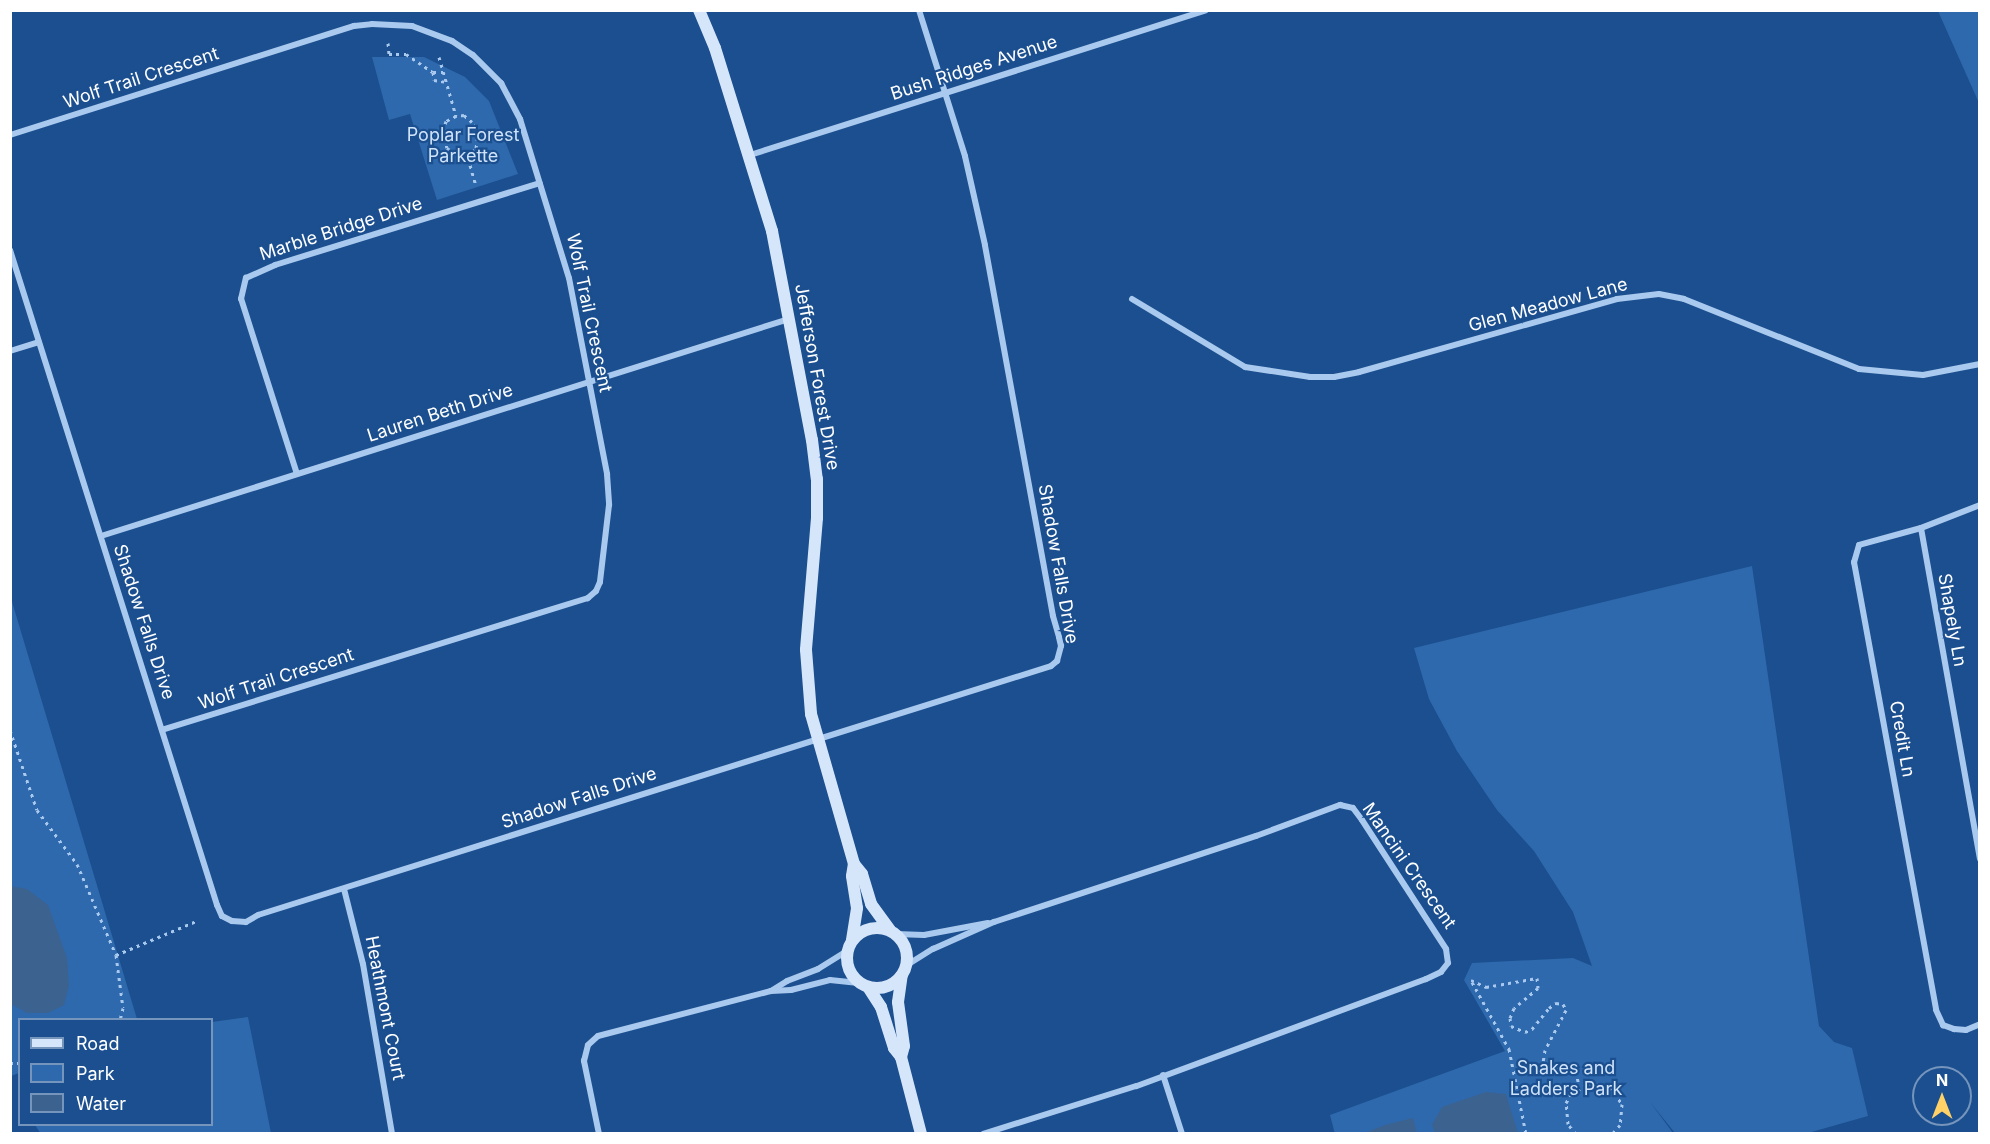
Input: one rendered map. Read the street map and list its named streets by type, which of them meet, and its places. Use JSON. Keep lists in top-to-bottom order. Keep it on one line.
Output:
{"streets":{"street":["Bush Ridges Avenue","Wolf Trail Crescent","Marble Bridge Drive","Glen Meadow Lane","Jefferson Forest Drive","Lauren Beth Drive","Shadow Falls Drive","Shapely Ln","Credit Ln","Mancini Crescent","Heathmont Court"]},"crossings":[["Bush Ridges Avenue","Jefferson Forest Drive"],["Bush Ridges Avenue","Shadow Falls Drive"],["Wolf Trail Crescent","Marble Bridge Drive"],["Wolf Trail Crescent","Lauren Beth Drive"],["Wolf Trail Crescent","Shadow Falls Drive"],["Marble Bridge Drive","Lauren Beth Drive"],["Jefferson Forest Drive","Lauren Beth Drive"],["Jefferson Forest Drive","Shadow Falls Drive"],["Jefferson Forest Drive","Mancini Crescent"],["Lauren Beth Drive","Shadow Falls Drive"],["Shadow Falls Drive","Heathmont Court"],["Shapely Ln","Credit Ln"]],"parks":["Poplar Forest Parkette","Snakes and Ladders Park"],"legend":["Road","Park","Water"],"north":"top"}
